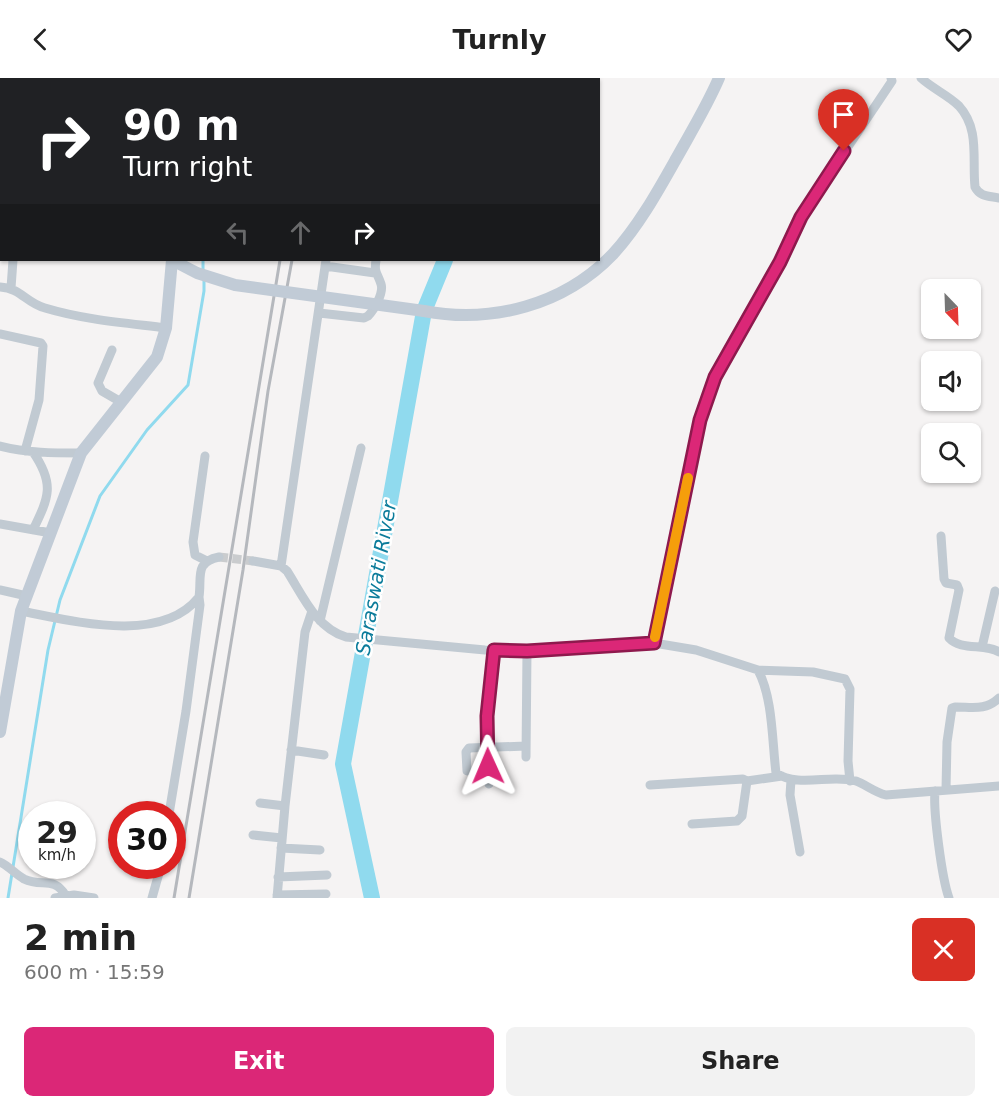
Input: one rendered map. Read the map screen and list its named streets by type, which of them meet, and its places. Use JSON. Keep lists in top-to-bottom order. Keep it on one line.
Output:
{"water":["Saraswati River"],"north":"bottom right","page":{"header":"Turnly","turn":["90 m","Turn right"],"speed":"29 km/h","limit":"30","heading":["2 min","600 m · 15:59"],"buttons":["Exit","Share"]}}
